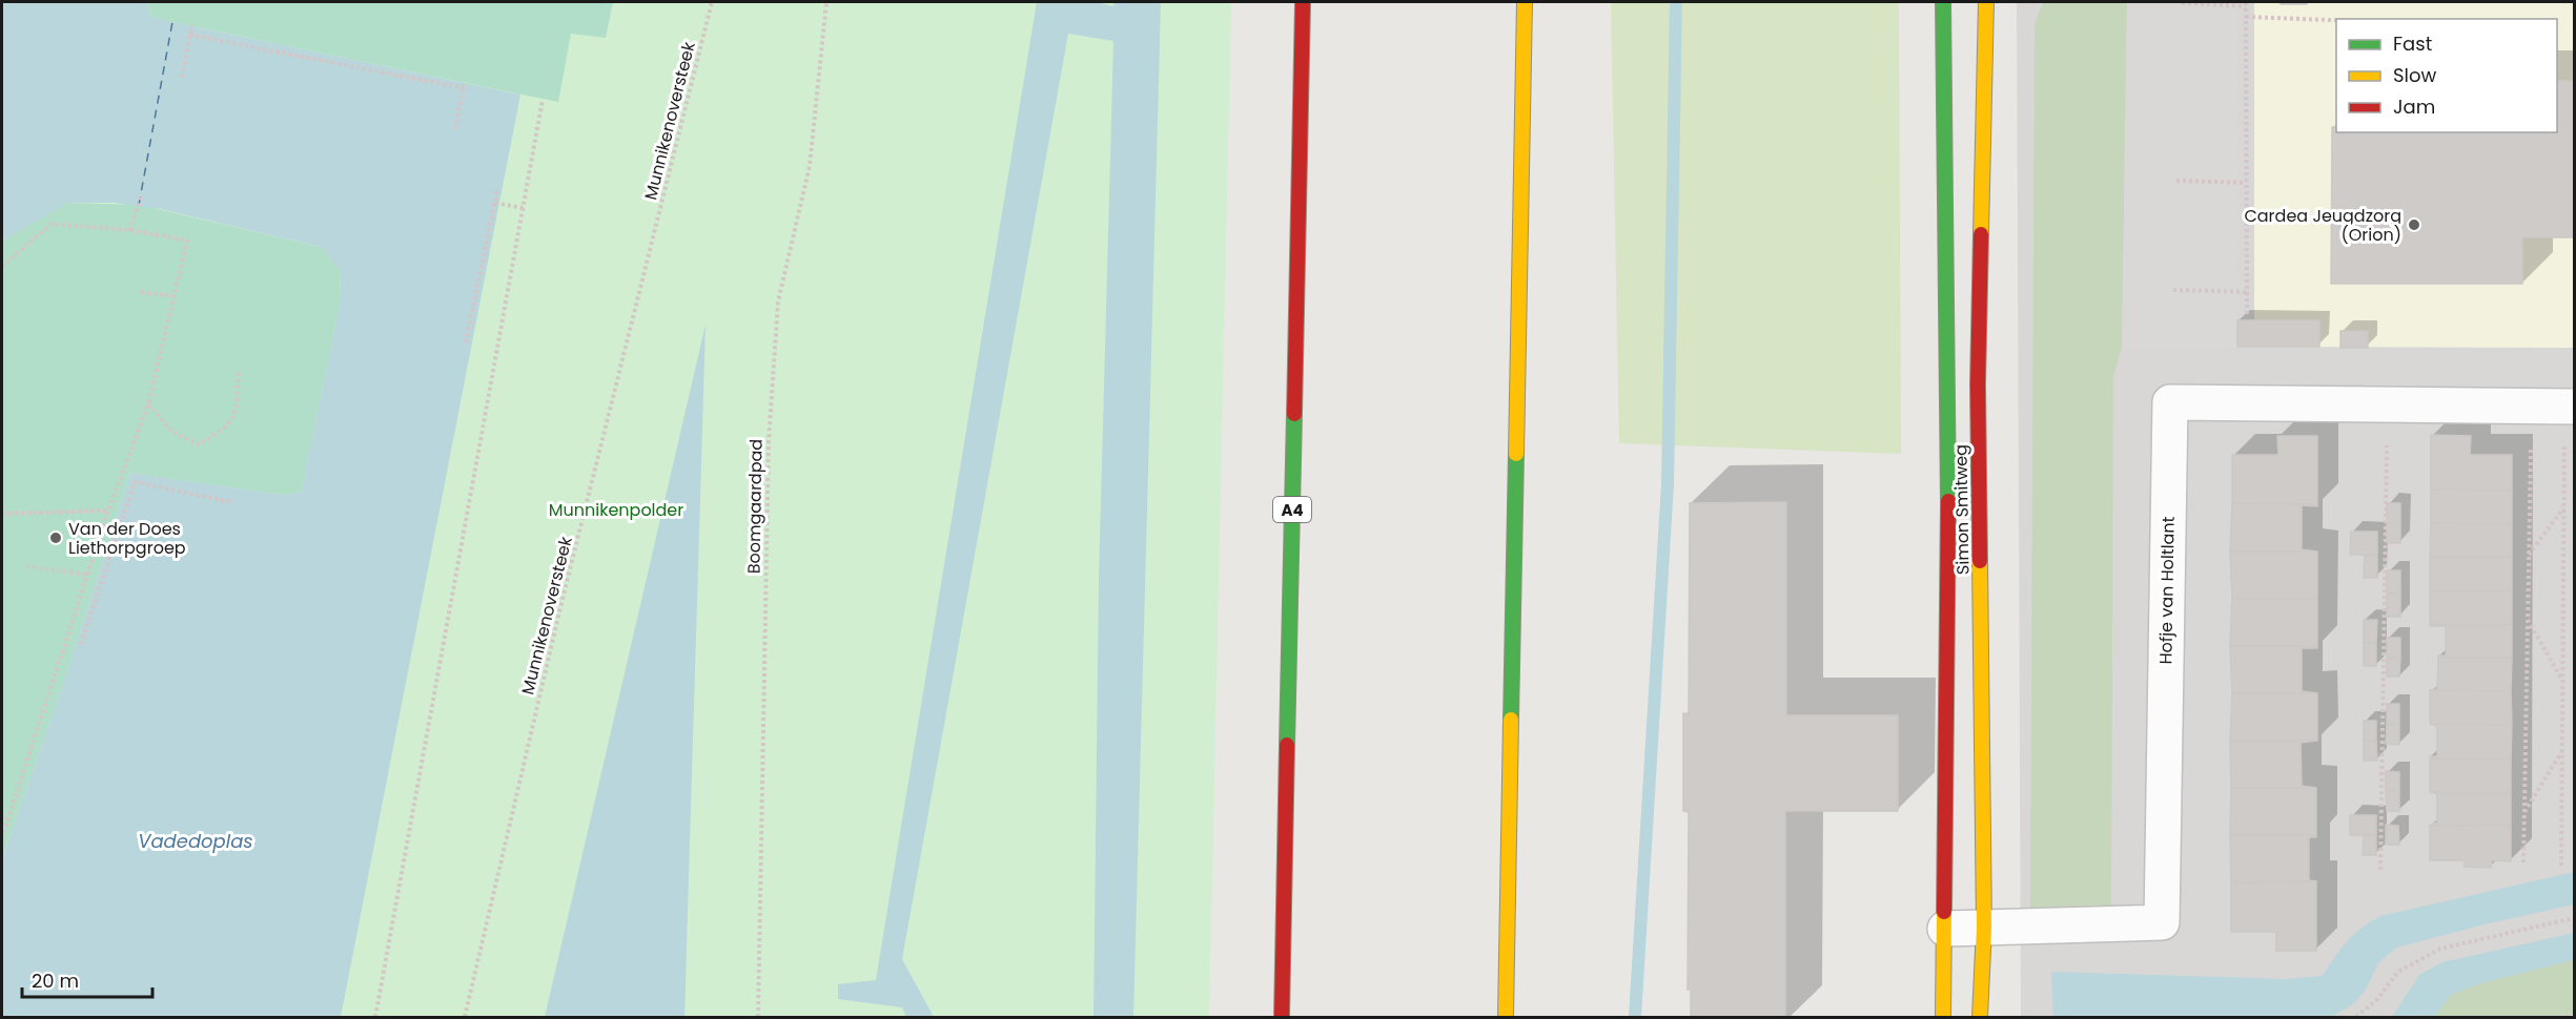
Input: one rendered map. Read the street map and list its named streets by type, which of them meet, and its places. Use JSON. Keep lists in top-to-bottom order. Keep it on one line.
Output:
{"streets":{"main road":["A4","Simon Smitweg"],"street":["Hofje van Holtlant"],"path":["Munnikenoversteek","Boomgaardpad"]},"crossings":[["Simon Smitweg","Hofje van Holtlant"]],"water":["Vadedoplas"],"parks":["Munnikenpolder"],"places":["Cardea Jeugdzorg (Orion)","Van der Does Liethorpgroep"],"legend":["Fast","Slow","Jam"],"scale_bar":"20 m"}
